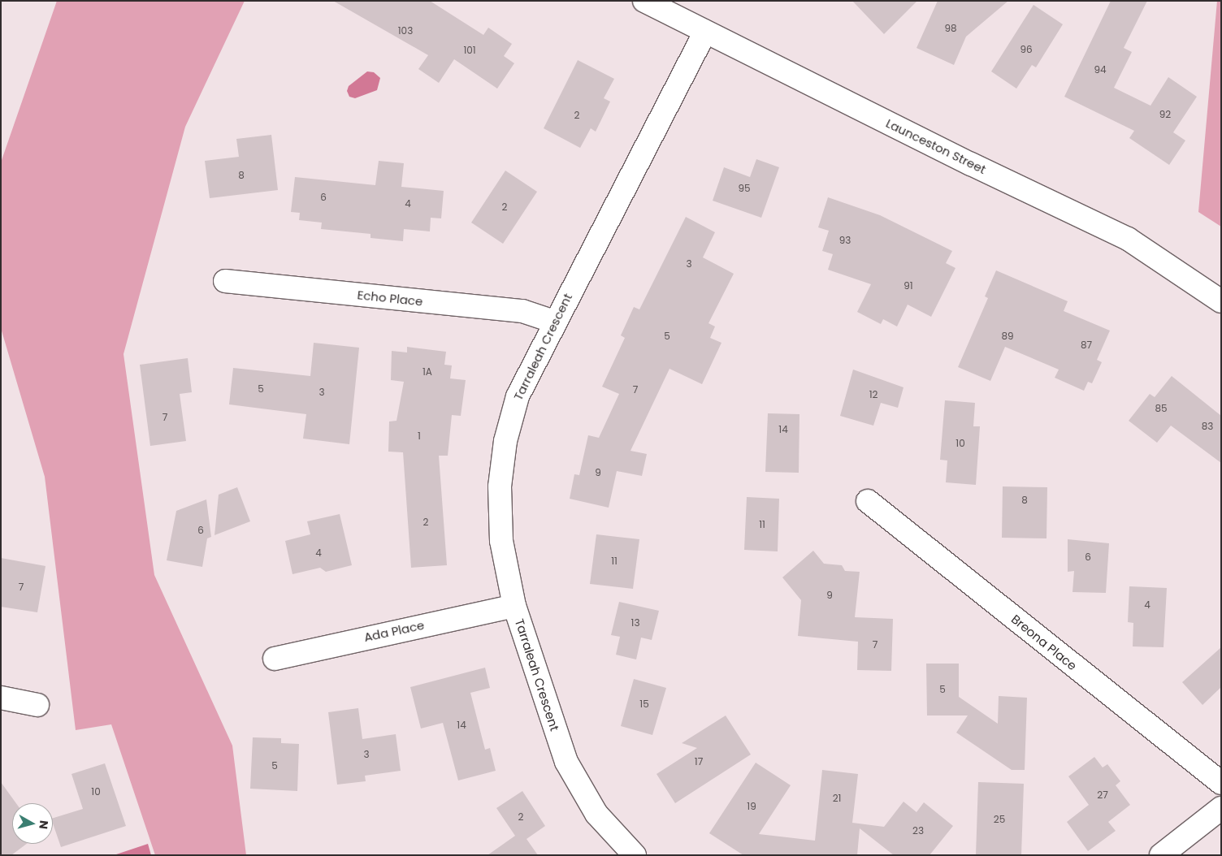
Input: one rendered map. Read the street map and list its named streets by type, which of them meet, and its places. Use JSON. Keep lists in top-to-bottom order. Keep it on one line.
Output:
{"streets":{"street":["Launceston Street","Echo Place","Tarraleah Crescent","Ada Place","Breona Place"]},"crossings":[["Launceston Street","Tarraleah Crescent"],["Echo Place","Tarraleah Crescent"],["Tarraleah Crescent","Ada Place"]],"house_numbers":["98","103","96","101","94","92","2","8","95","6","4","2","93","3","91","5","89","87","1A","5","7","3","12","85","7","83","14","1","10","9","8","2","11","6","4","6","11","7","9","4","13","7","5","15","14","3","17","5","10","27","21","19","2","25","23"],"north":"right"}
